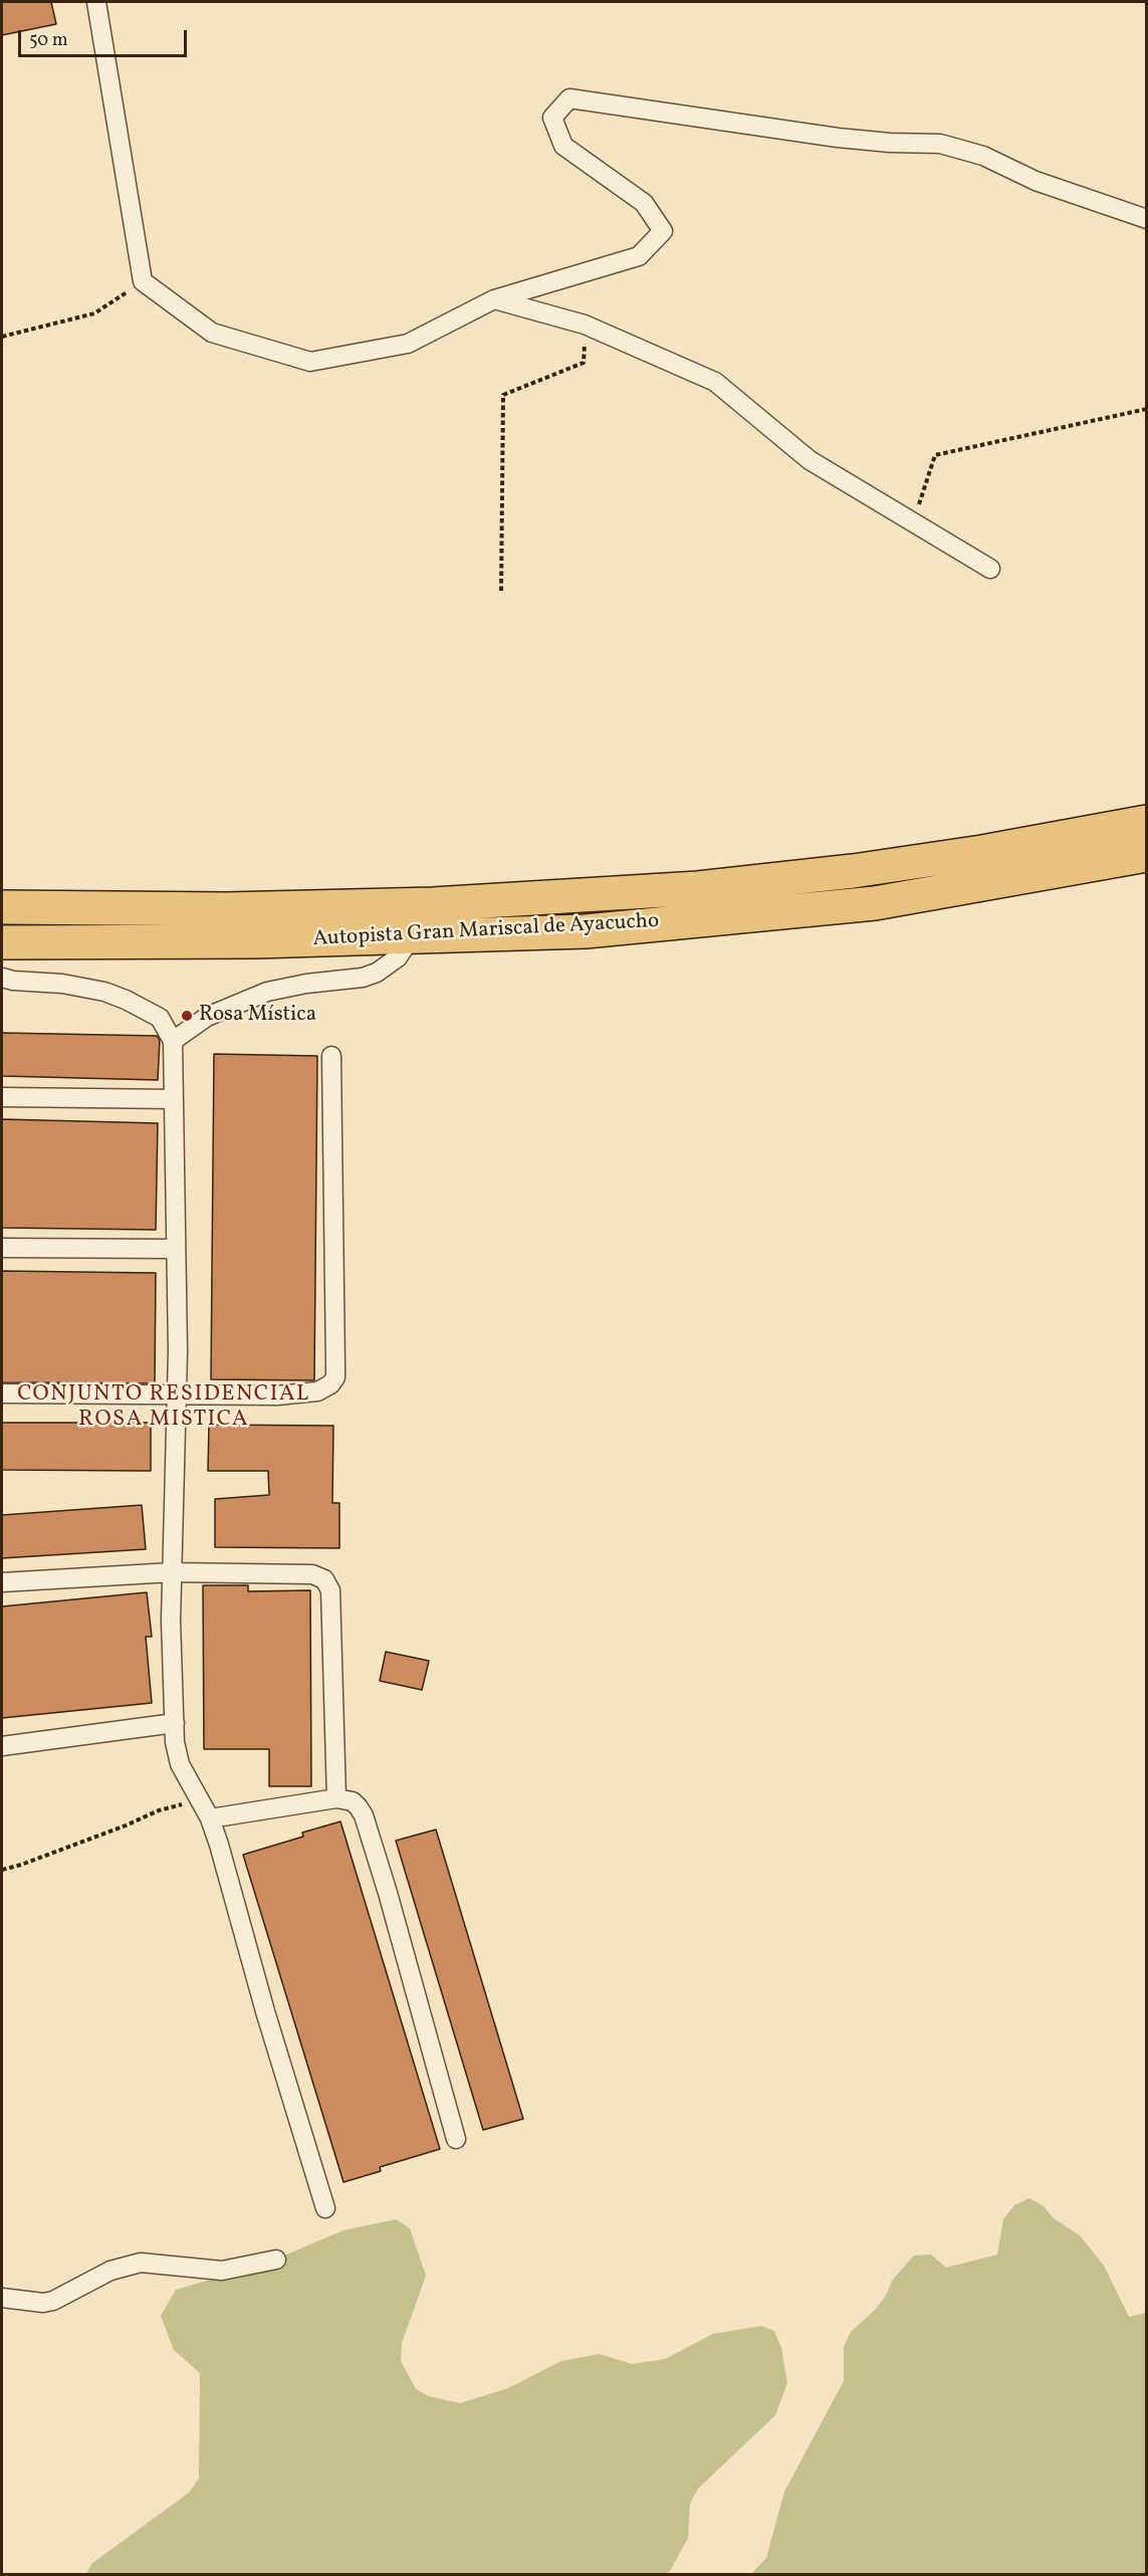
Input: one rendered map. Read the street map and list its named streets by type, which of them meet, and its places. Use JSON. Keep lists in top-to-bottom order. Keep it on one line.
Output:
{"streets":{"highway":["Autopista Gran Mariscal de Ayacucho"]},"districts":["CONJUNTO RESIDENCIAL ROSA MISTICA"],"places":["Rosa Mística"],"scale_bar":"50 m"}
